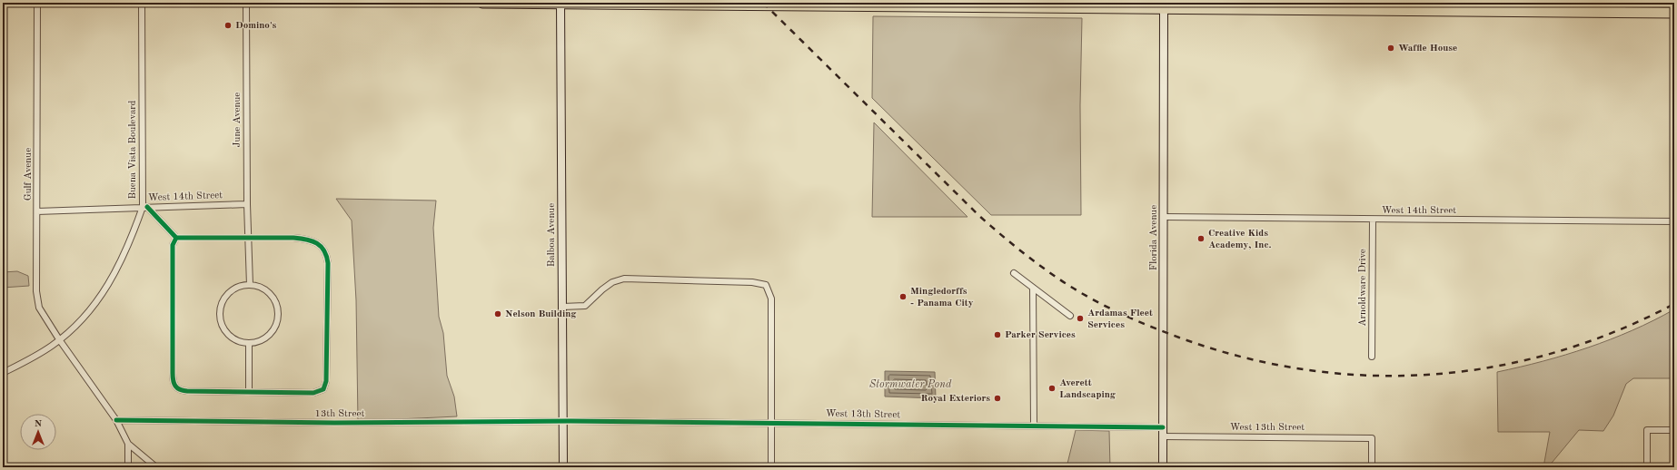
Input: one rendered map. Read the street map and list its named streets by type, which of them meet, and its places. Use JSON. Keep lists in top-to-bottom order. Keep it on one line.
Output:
{"streets":{"street":["June Avenue","Buena Vista Boulevard","Gulf Avenue","West 14th Street","Balboa Avenue","Florida Avenue","Arnoldware Drive","13th Street","West 13th Street"]},"crossings":[["June Avenue","West 14th Street"],["Buena Vista Boulevard","Gulf Avenue"],["Buena Vista Boulevard","West 14th Street"],["Gulf Avenue","West 14th Street"],["West 14th Street","Florida Avenue"],["West 14th Street","Arnoldware Drive"],["Balboa Avenue","13th Street"],["Balboa Avenue","West 13th Street"],["Florida Avenue","West 13th Street"],["13th Street","West 13th Street"]],"water":["Stormwater Pond"],"places":["Domino's","Waffle House","Creative Kids Academy, Inc.","Mingledorffs - Panama City","Nelson Building","Ardamas Fleet Services","Parker Services","Averett Landscaping","Royal Exteriors"],"north":"top"}
